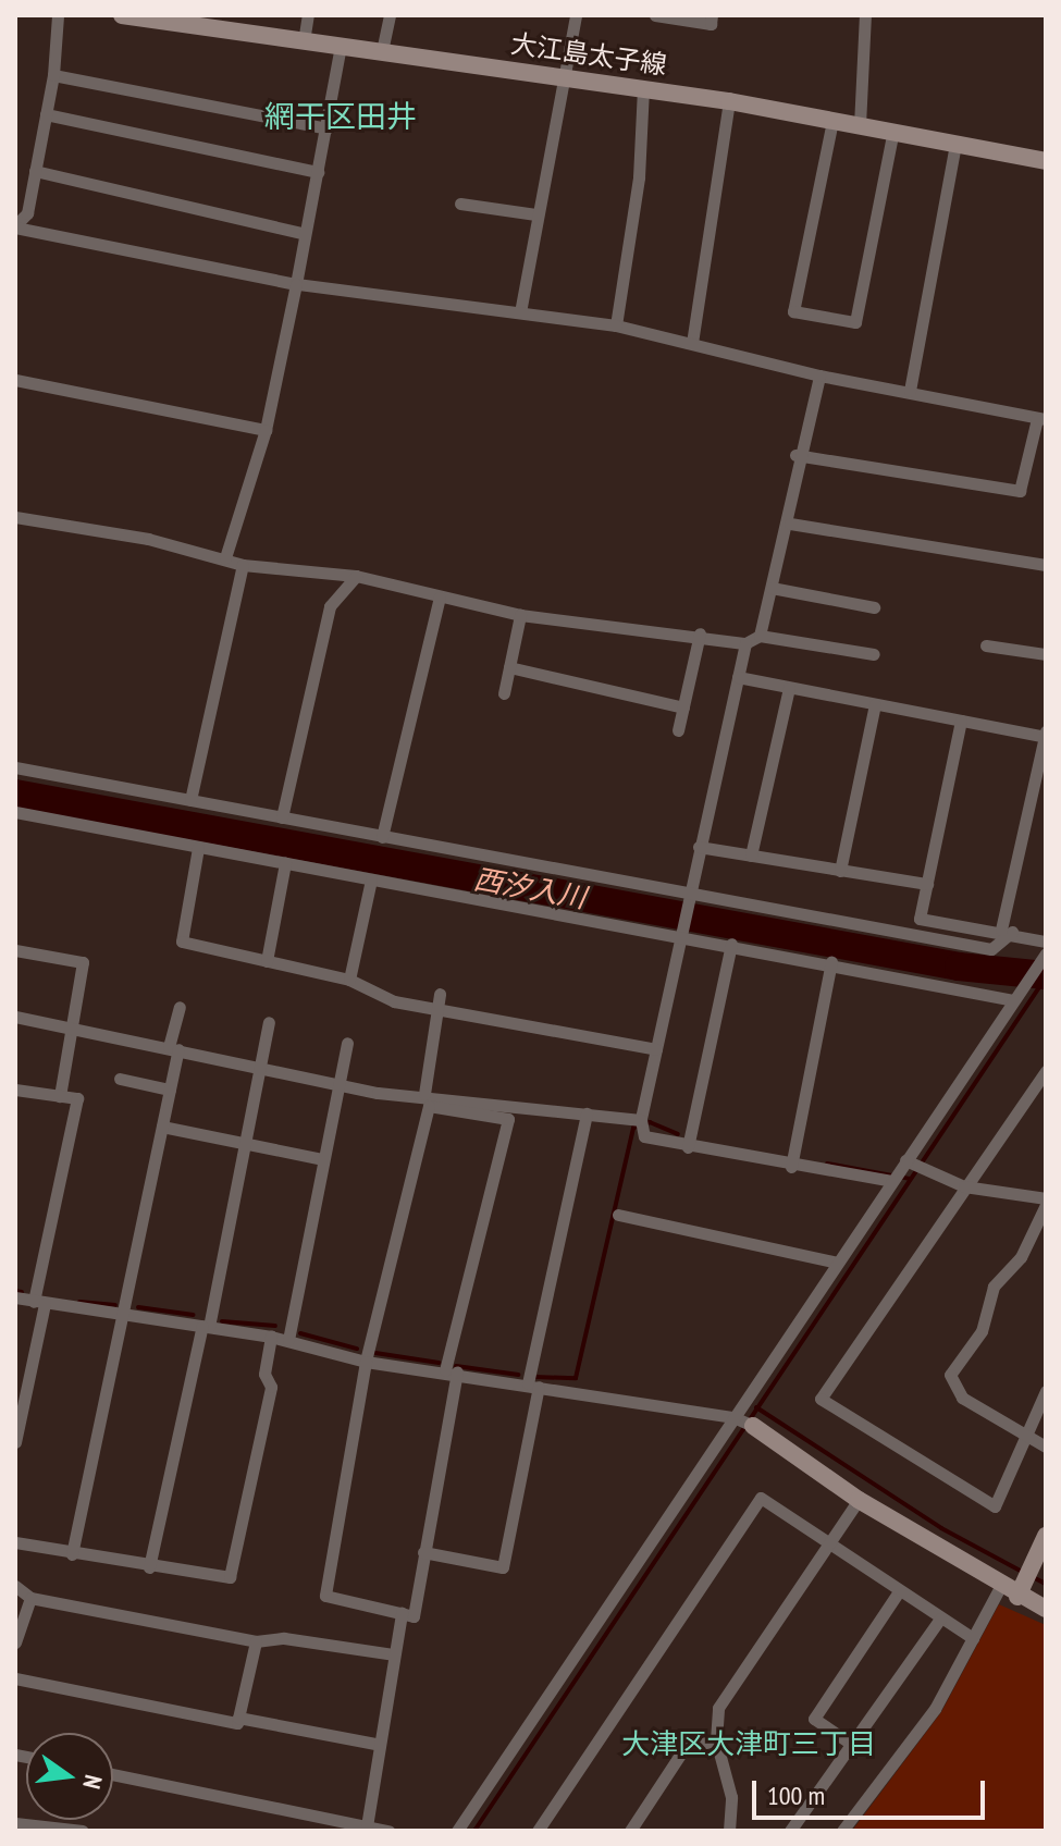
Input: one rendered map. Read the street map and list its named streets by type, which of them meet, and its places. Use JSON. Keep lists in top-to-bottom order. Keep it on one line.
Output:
{"streets":{"main road":["大江島太子線"]},"districts":["網干区田井","大津区大津町三丁目"],"water":["西汐入川"],"scale_bar":"100 m","north":"right"}
